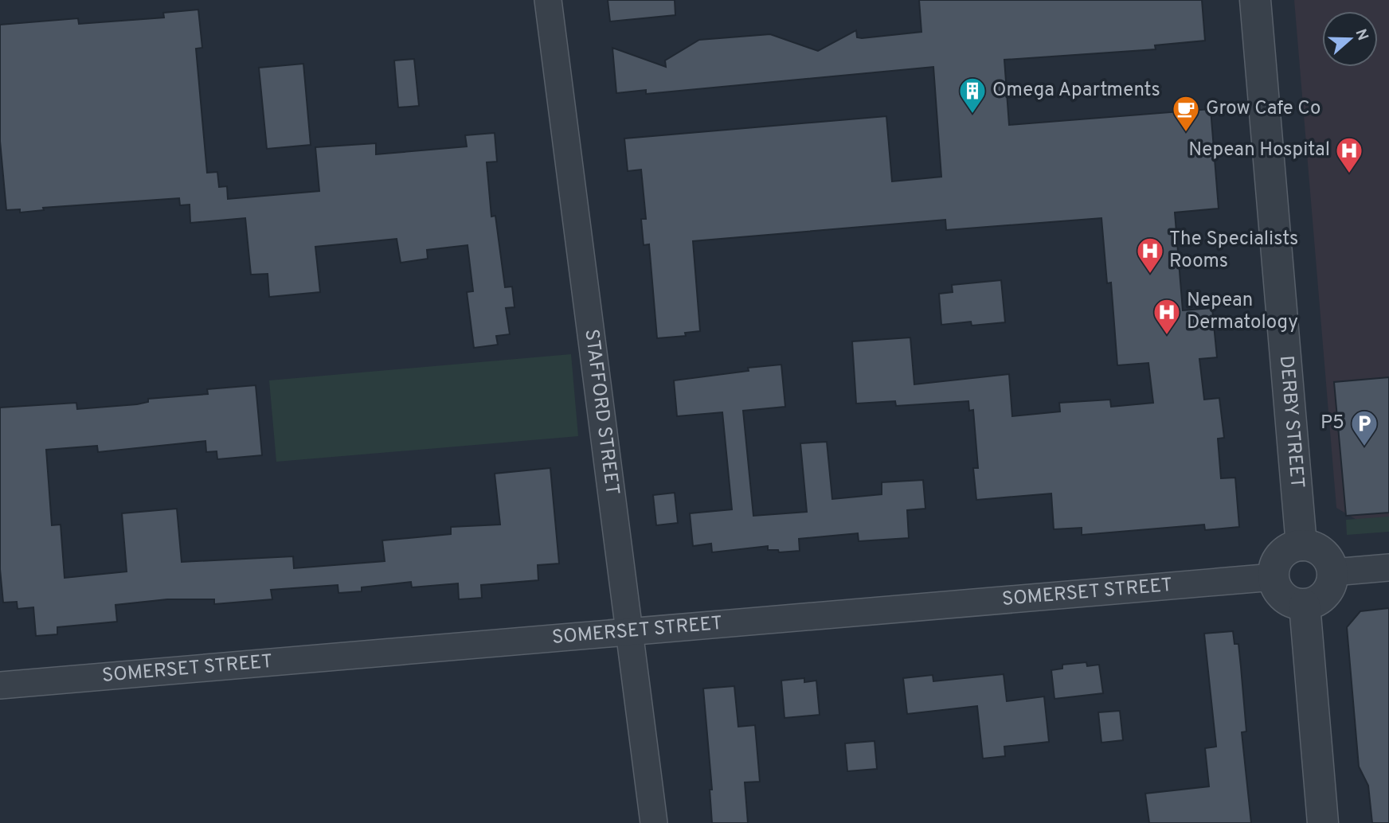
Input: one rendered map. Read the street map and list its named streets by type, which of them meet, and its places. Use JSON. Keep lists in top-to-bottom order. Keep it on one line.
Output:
{"streets":{"street":["STAFFORD STREET","DERBY STREET","SOMERSET STREET"]},"crossings":[["STAFFORD STREET","SOMERSET STREET"],["DERBY STREET","SOMERSET STREET"]],"places":{"building":["Omega Apartments"],"cafe":["Grow Cafe Co"],"hospital":["Nepean Hospital","The Specialists Rooms","Nepean Dermatology"],"parking":["P5"]},"north":"right"}
